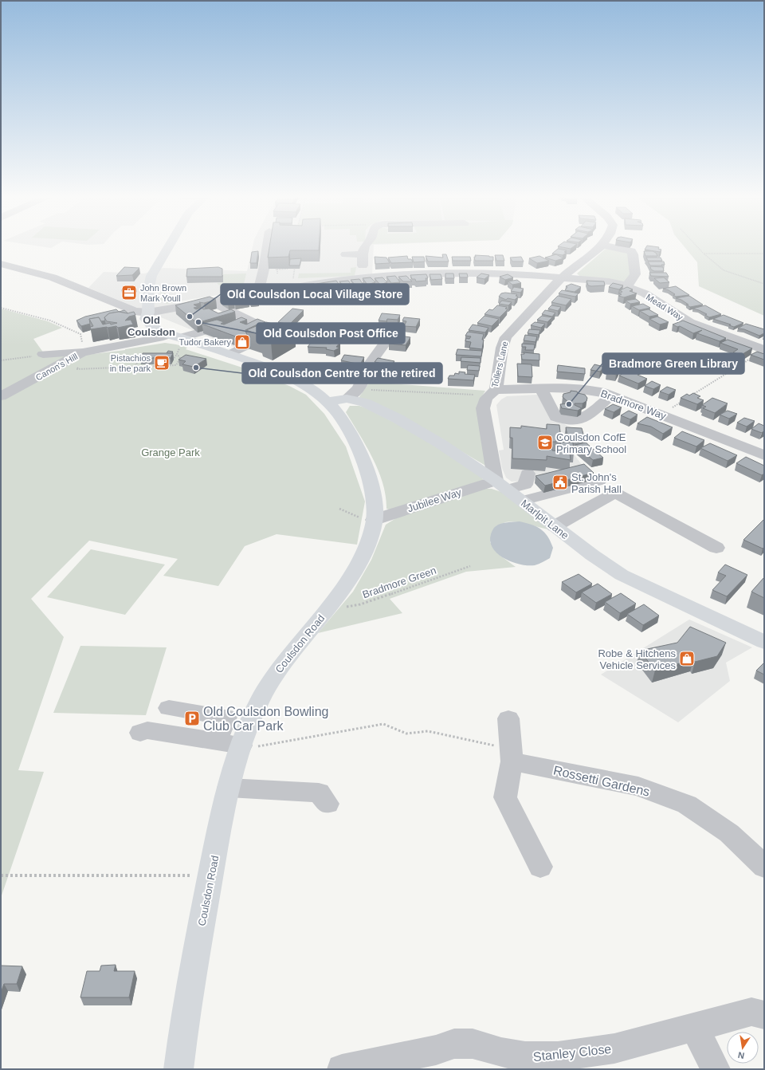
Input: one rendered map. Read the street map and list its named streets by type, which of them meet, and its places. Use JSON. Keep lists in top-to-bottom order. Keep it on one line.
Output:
{"streets":{"main road":["Marlpit Lane","Coulsdon Road"],"street":["Mead Way","Tollers Lane","Canon's Hill","Bradmore Way","Jubilee Way","Rossetti Gardens","Stanley Close"],"path":["Bradmore Green"]},"crossings":[["Mead Way","Tollers Lane"],["Mead Way","Coulsdon Road"],["Tollers Lane","Bradmore Way"],["Tollers Lane","Jubilee Way"],["Tollers Lane","Marlpit Lane"],["Canon's Hill","Coulsdon Road"],["Jubilee Way","Marlpit Lane"],["Jubilee Way","Coulsdon Road"],["Marlpit Lane","Coulsdon Road"],["Bradmore Green","Coulsdon Road"]],"districts":["Old Coulsdon"],"parks":["Grange Park"],"places":{"office":["John Brown Mark Youll"],"other":["Old Coulsdon Local Village Store","Old Coulsdon Post Office","Old Coulsdon Centre for the retired","Bradmore Green Library"],"shop":["Tudor Bakery","Robe & Hitchens Vehicle Services"],"cafe":["Pistachios in the park"],"school or university":["Coulsdon CofE Primary School"],"public building":["St. John's Parish Hall"],"parking":["Old Coulsdon Bowling Club Car Park"]},"north":"bottom"}
